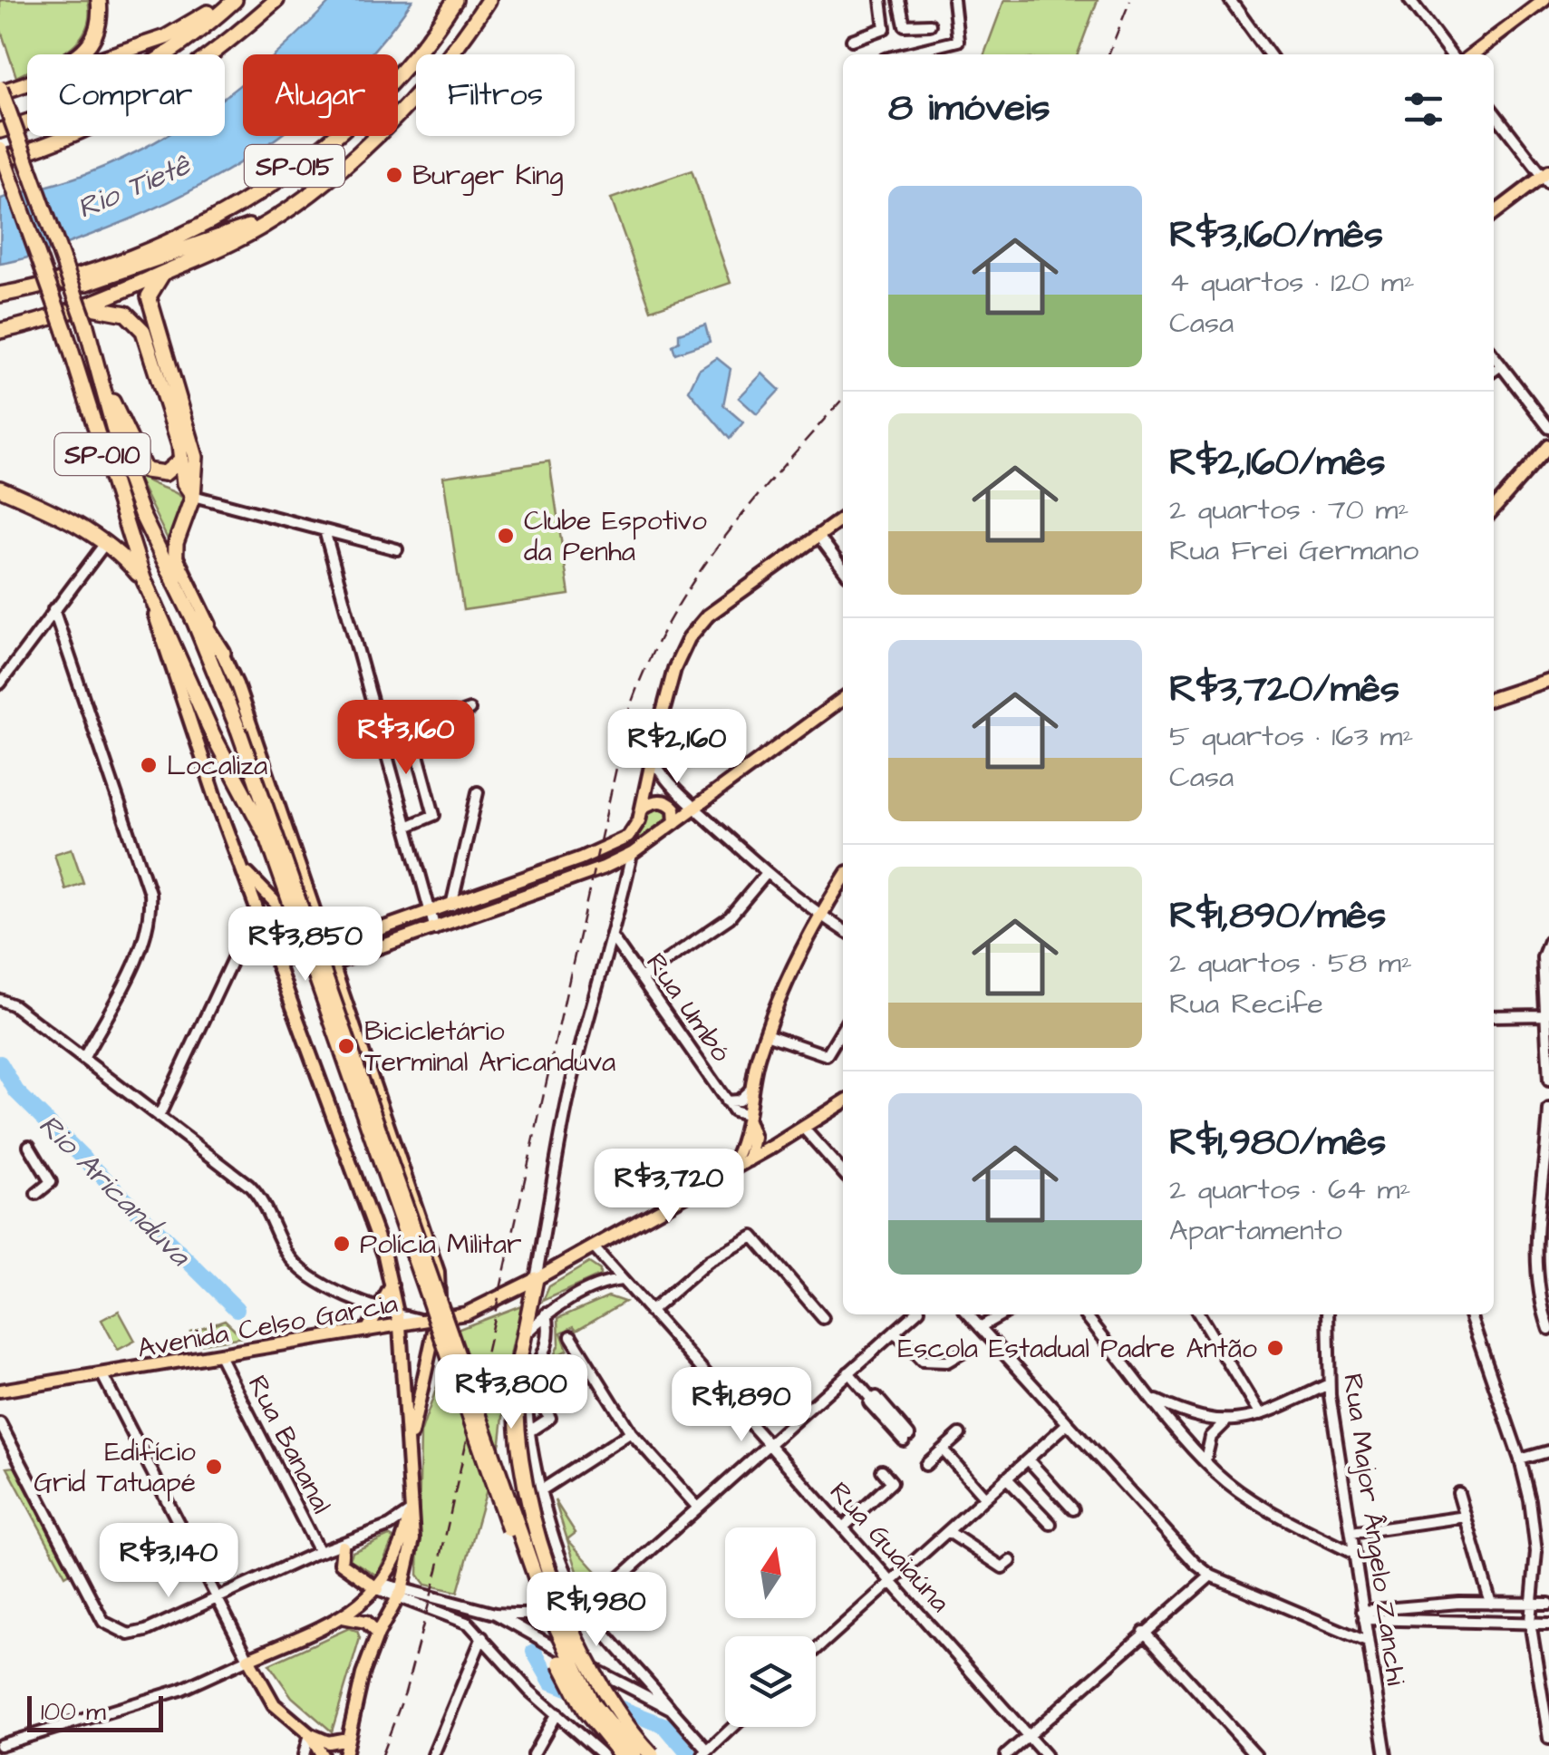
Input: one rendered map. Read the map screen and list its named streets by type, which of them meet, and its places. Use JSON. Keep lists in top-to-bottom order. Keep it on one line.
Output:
{"streets":{"highway":["SP-015","SP-010"],"main road":["Avenida Celso Garcia"],"street":["Rua Umbó","Rua Bananal","Rua Major Ângelo Zanchi","Rua Guaiaúna"]},"crossings":[["Avenida Celso Garcia","Rua Bananal"],["Avenida Celso Garcia","Rua Guaiaúna"]],"water":["Rio Tietê","Rio Aricanduva"],"places":["Burger King","Clube Espotivo da Penha","Localiza","Bicicletário Terminal Aricanduva","Polícia Militar","Escola Estadual Padre Antão","Edifício Grid Tatuapé"],"scale_bar":"100 m","north":"top","page":{"chip":["Comprar","Alugar","Filtros"],"heading":"8 imóveis","list":[{"name":"R$3,160/mês","note":"4 quartos · 120 m² · Casa"},{"name":"R$2,160/mês","note":"2 quartos · 70 m² · Rua Frei Germano"},{"name":"R$3,720/mês","note":"5 quartos · 163 m² · Casa"},{"name":"R$1,890/mês","note":"2 quartos · 58 m² · Rua Recife"},{"name":"R$1,980/mês","note":"2 quartos · 64 m² · Apartamento"}],"price":["R$3,160","R$2,160","R$3,850","R$3,720","R$3,800","R$1,890","R$3,140","R$1,980"],"scale":"100 m"}}
